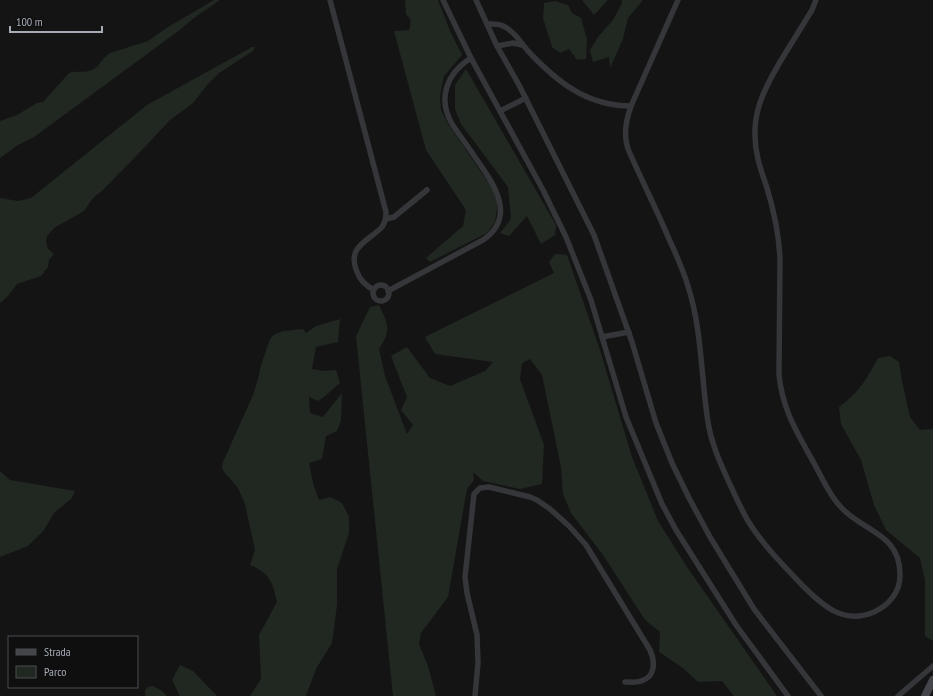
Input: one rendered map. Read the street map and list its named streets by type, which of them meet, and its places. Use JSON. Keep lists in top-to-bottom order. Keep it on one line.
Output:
{"legend":["Strada","Parco"],"scale_bar":"100 m"}
